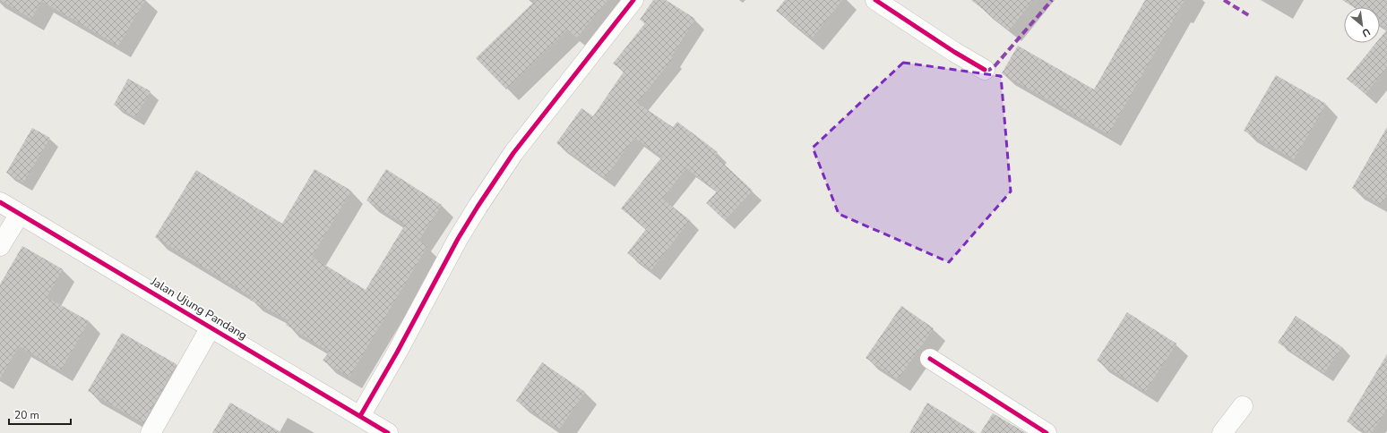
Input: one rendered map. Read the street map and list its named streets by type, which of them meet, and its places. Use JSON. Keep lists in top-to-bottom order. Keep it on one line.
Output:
{"streets":{"street":["Jalan Ujung Pandang"]},"scale_bar":"20 m","north":"bottom right"}
